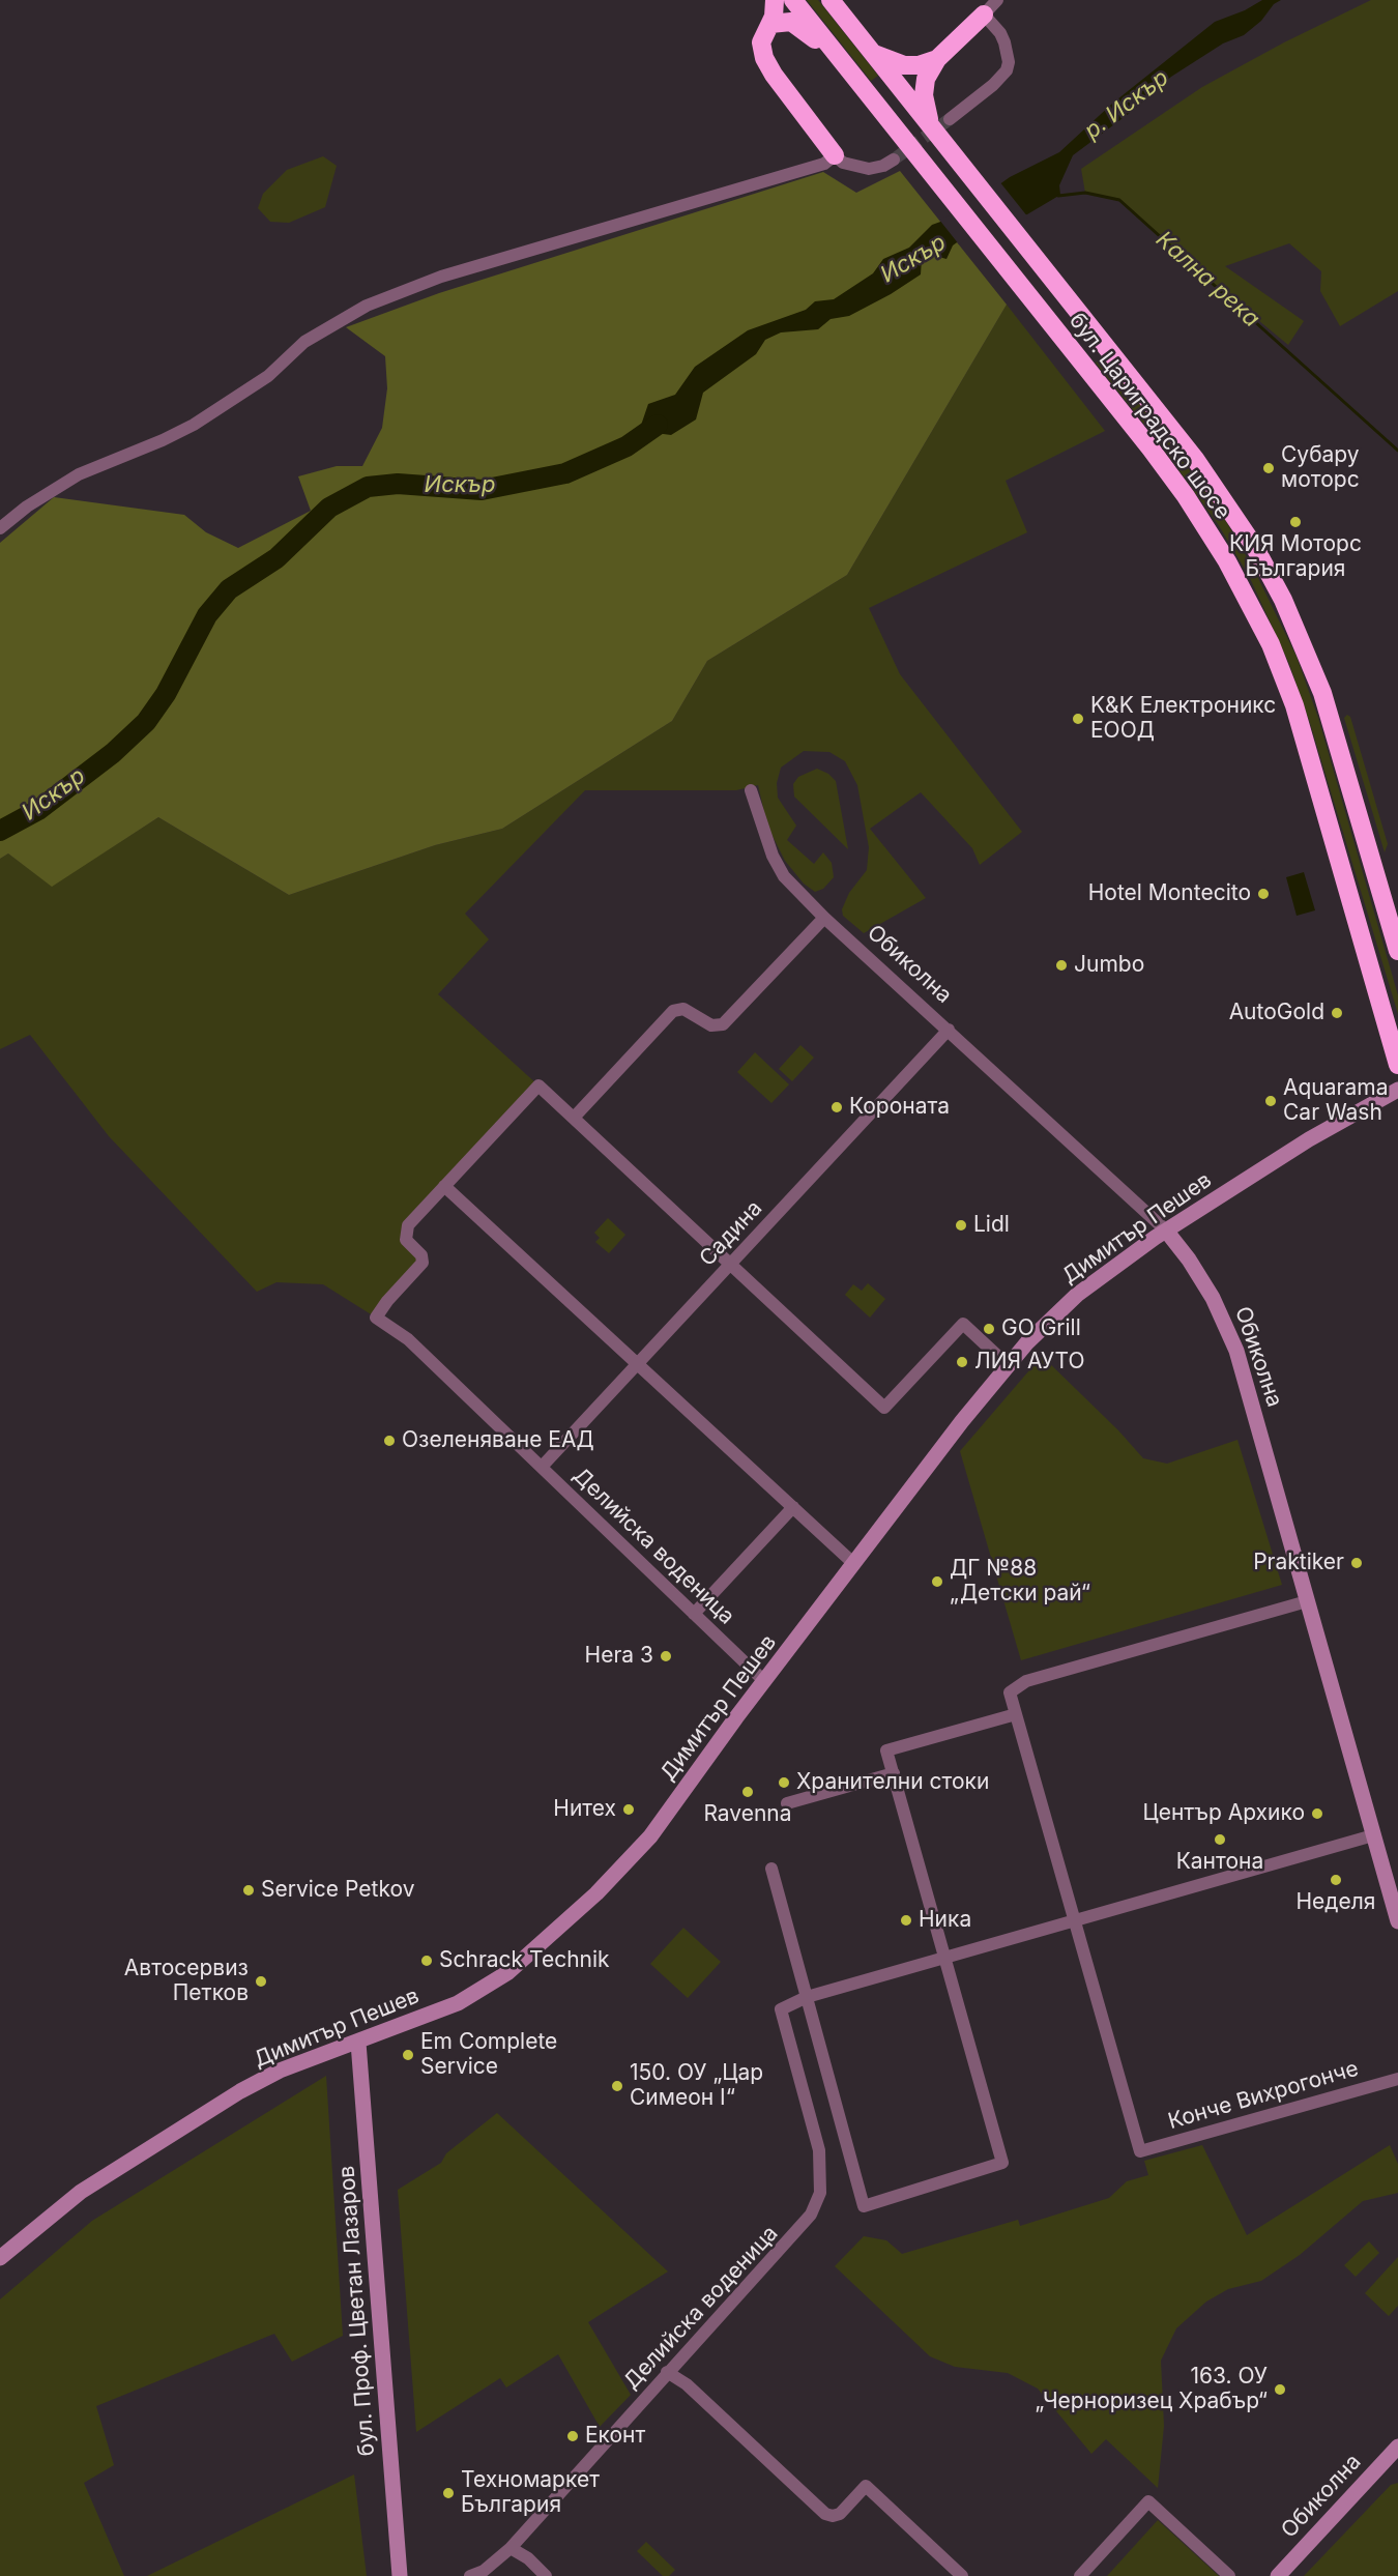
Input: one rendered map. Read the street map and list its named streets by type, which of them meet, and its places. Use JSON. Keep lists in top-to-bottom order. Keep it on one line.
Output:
{"streets":{"highway":["бул. Цариградско шосе"],"main road":["Обиколна","Димитър Пешев","бул. Проф. Цветан Лазаров"],"street":["Садина","Делийска воденица","Конче Вихрогонче"]},"crossings":[["Обиколна","Димитър Пешев"],["Обиколна","Садина"],["Димитър Пешев","Делийска воденица"],["Димитър Пешев","бул. Проф. Цветан Лазаров"],["Садина","Делийска воденица"]],"water":["р. Искър","Искър","Кална река"],"places":["Субару моторс","КИЯ Моторс България","K&K Електроникс ЕООД","Hotel Montecito","Jumbo","AutoGold","Aquarama Car Wash","Короната","Lidl","GO Grill","ЛИЯ АУТО","Озеленяване ЕАД","Praktiker","ДГ №88 „Детски рай“","Hera 3","Хранителни стоки","Ravenna","Нитех","Център Архико","Кантона","Неделя","Service Petkov","Ника","Schrack Technik","Автосервиз Петков","Em Complete Service","150. ОУ „Цар Симеон I“","163. ОУ „Черноризец Храбър“","Еконт","Техномаркет България"]}
